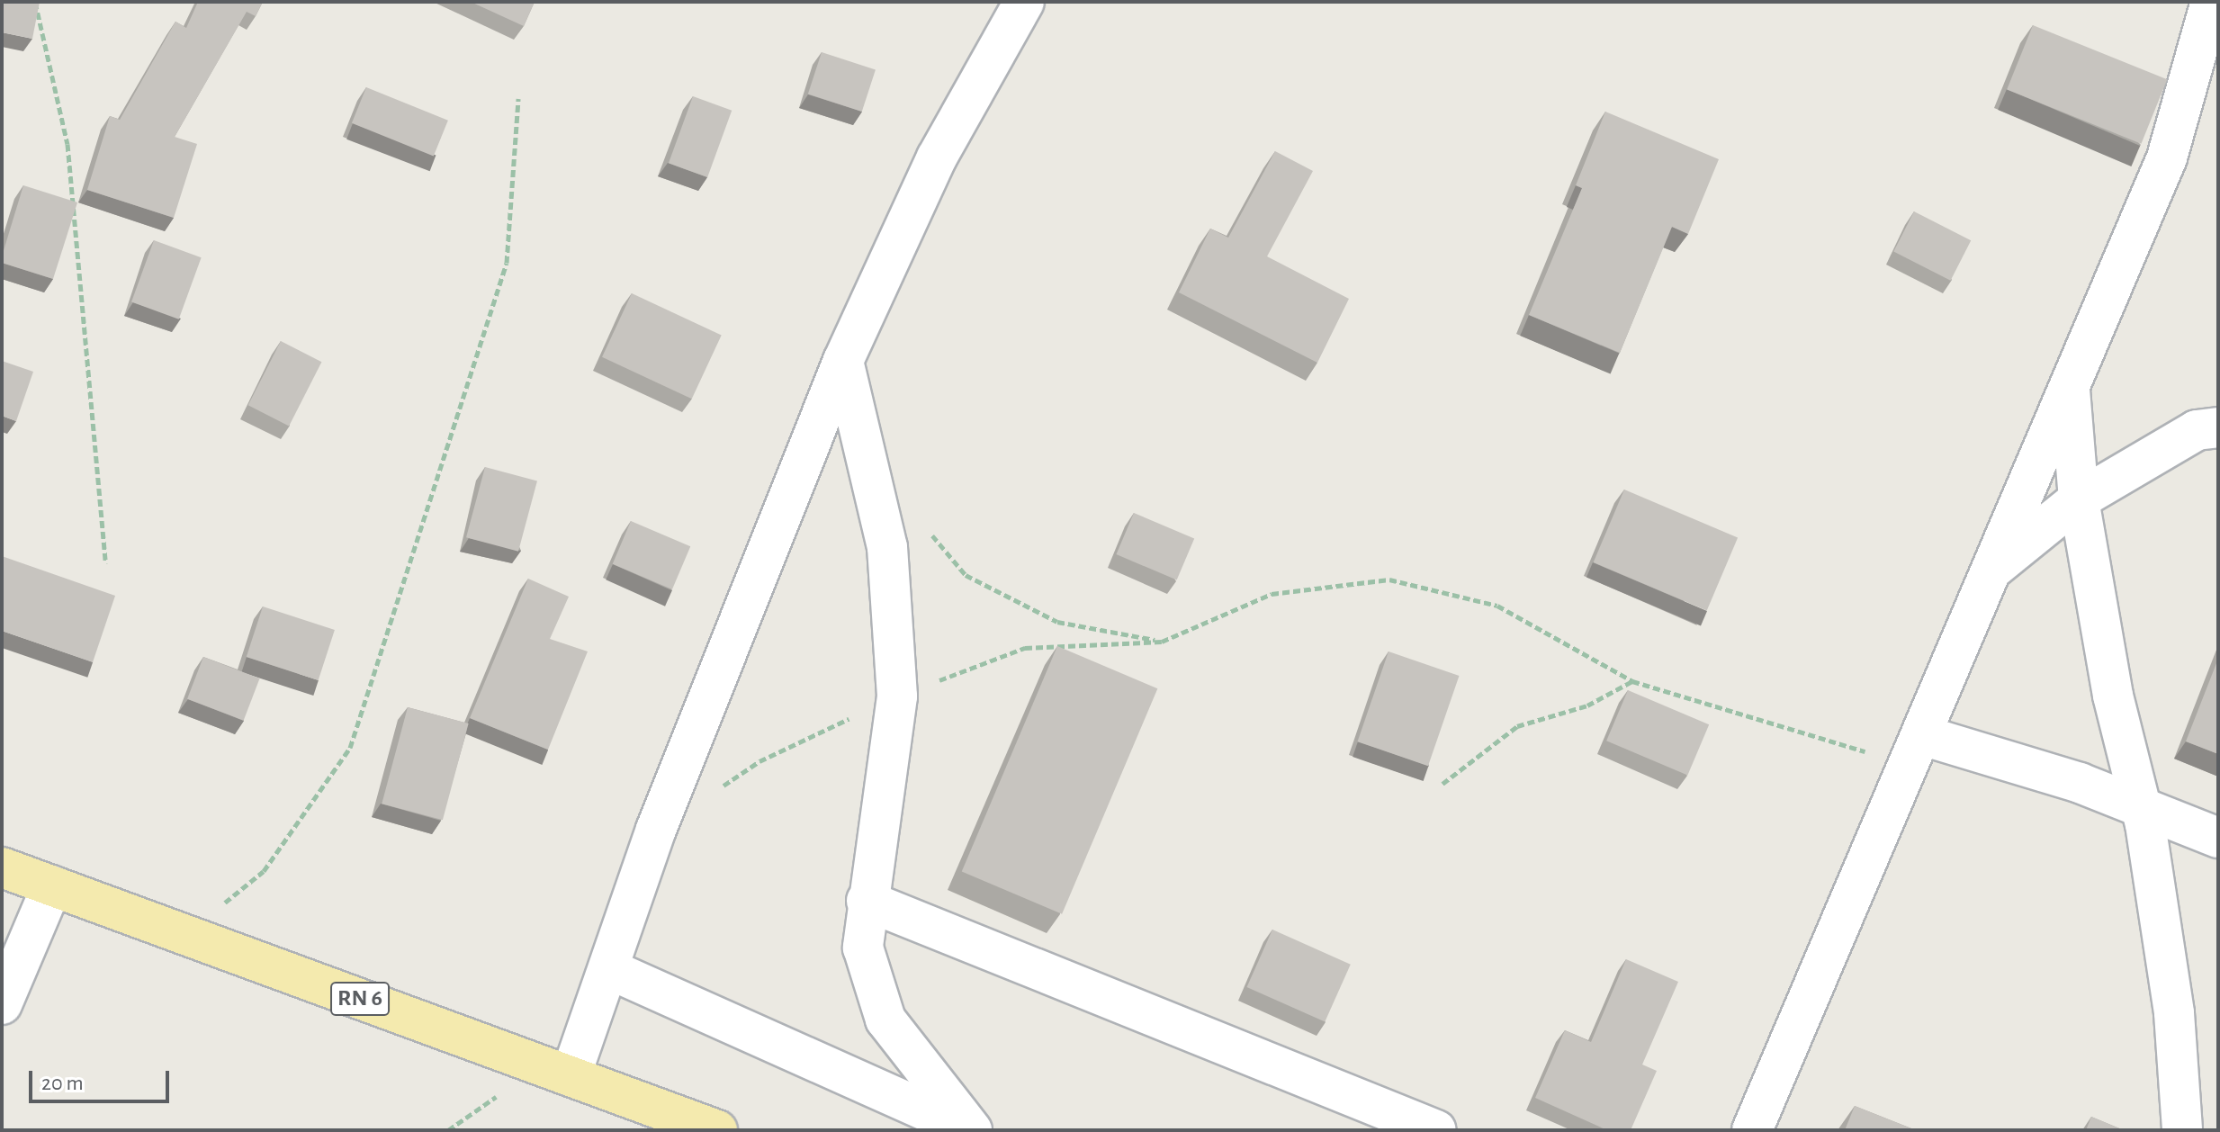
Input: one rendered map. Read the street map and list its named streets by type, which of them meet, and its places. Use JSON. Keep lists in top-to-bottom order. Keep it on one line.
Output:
{"streets":{"main road":["RN 6"]},"scale_bar":"20 m"}
